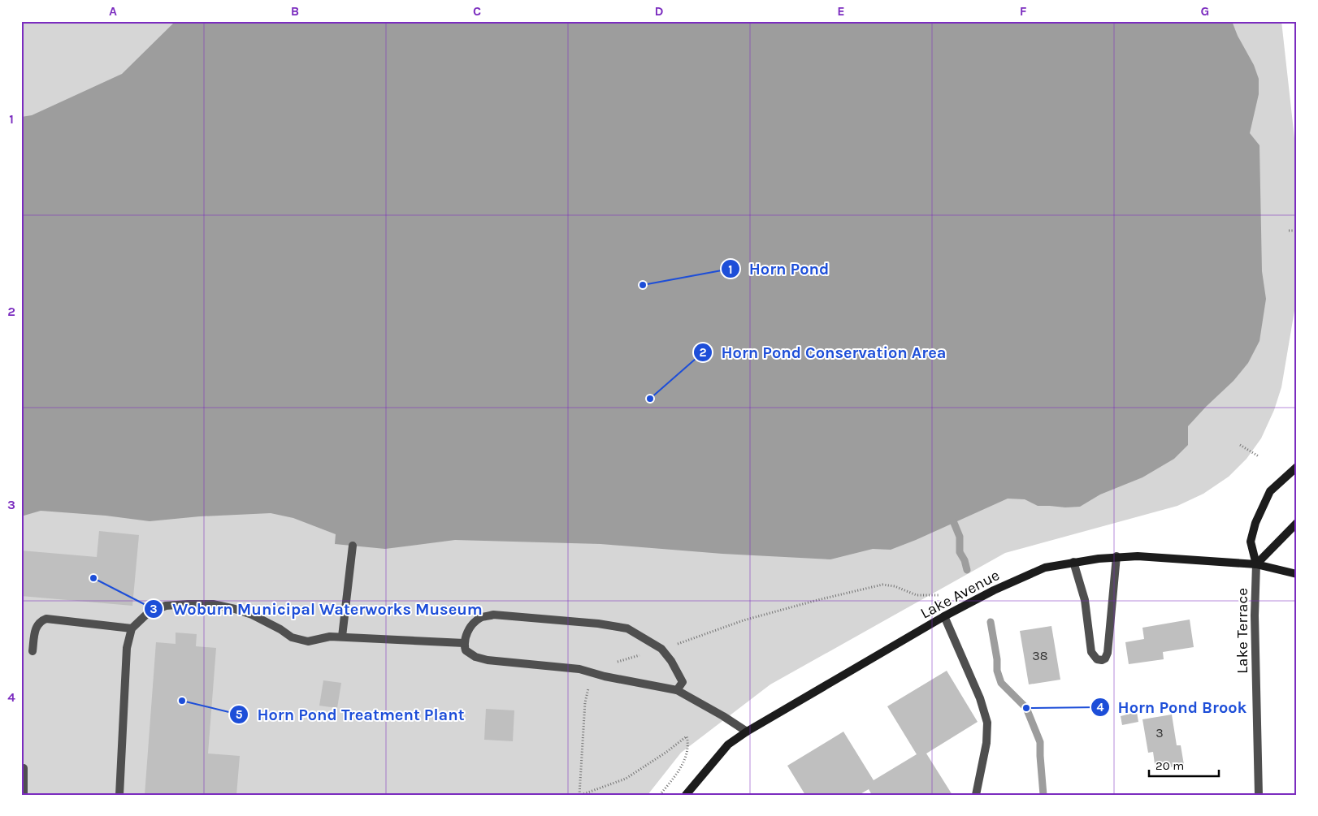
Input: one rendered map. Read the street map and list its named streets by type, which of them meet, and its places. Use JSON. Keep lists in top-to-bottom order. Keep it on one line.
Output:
{"streets":{"street":["Lake Avenue","Lake Terrace"]},"crossings":[["Lake Avenue","Lake Terrace"]],"places":["Horn Pond","Horn Pond Conservation Area","Woburn Municipal Waterworks Museum","Horn Pond Treatment Plant","Horn Pond Brook"],"house_numbers":["38","3"],"scale_bar":"20 m","grid":{"columns":["A","B","C","D","E","F","G"],"rows":["1","2","3","4"]}}
